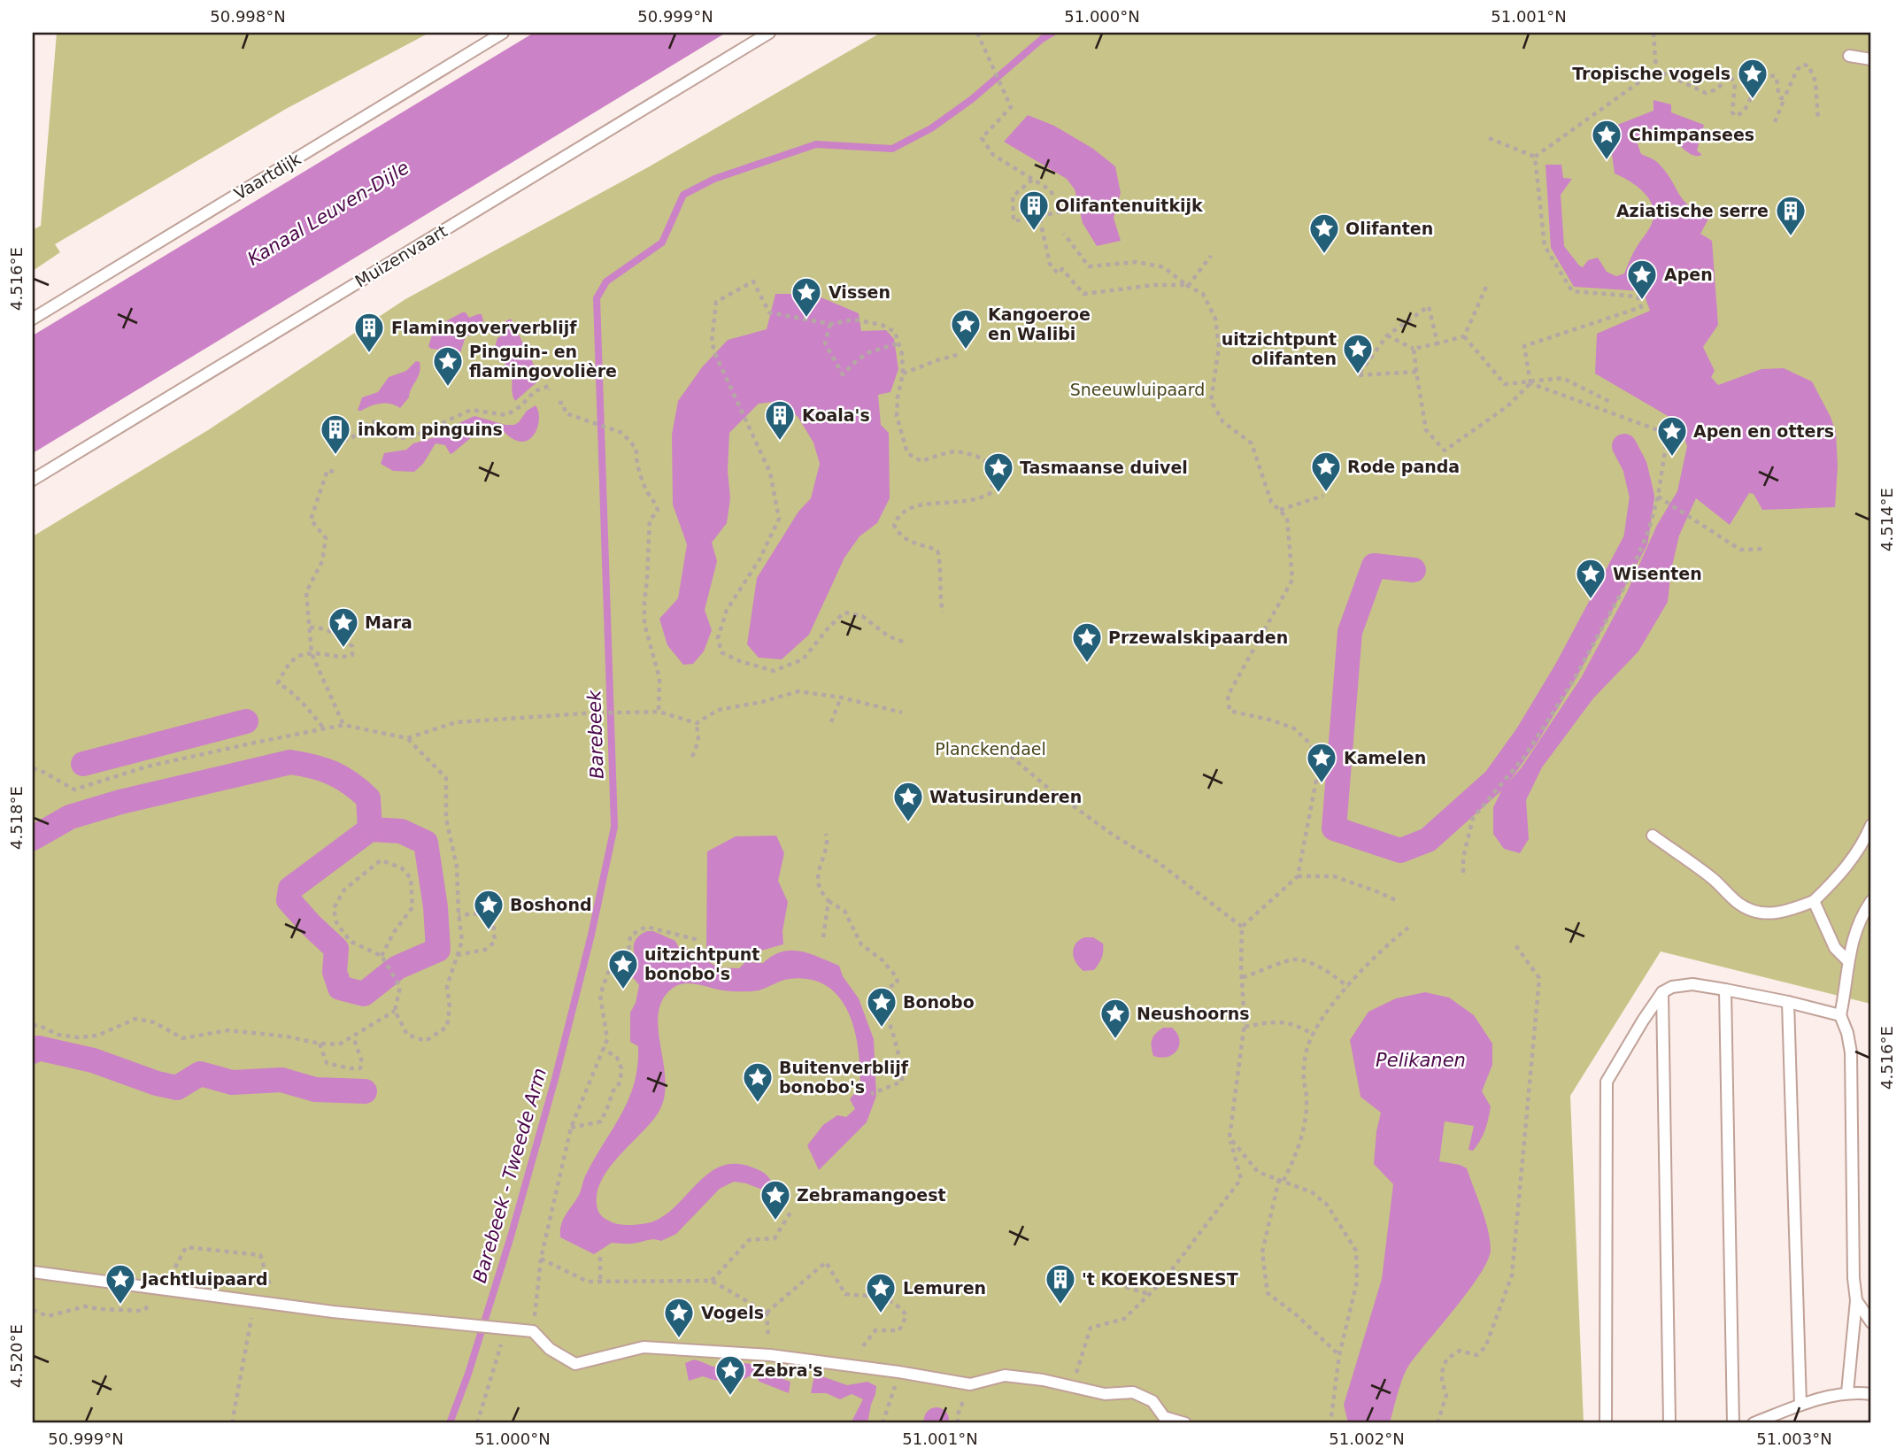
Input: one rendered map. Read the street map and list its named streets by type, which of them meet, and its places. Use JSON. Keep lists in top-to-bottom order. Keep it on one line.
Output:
{"streets":{"lane":["Vaartdijk","Muizenvaart"]},"water":["Kanaal Leuven-Dijle","Barebeek","Pelikanen","Barebeek - Tweede Arm"],"parks":["Sneeuwluipaard","Planckendael"],"places":{"place":["Tropische vogels","Chimpansees","Olifanten","Apen","Vissen","Kangoeroe en Walibi","uitzichtpunt olifanten","Pinguin- en flamingovolière","Apen en otters","Rode panda","Tasmaanse duivel","Wisenten","Mara","Przewalskipaarden","Kamelen","Watusirunderen","Boshond","uitzichtpunt bonobo's","Bonobo","Neushoorns","Buitenverblijf bonobo's","Zebramangoest","Jachtluipaard","Lemuren","Vogels","Zebra's"],"building":["Olifantenuitkijk","Aziatische serre","Flamingoververblijf","Koala's","inkom pinguins","'t KOEKOESNEST"]},"coordinates":["50.998°N","50.999°N","51.000°N","51.001°N","4.516°E","4.514°E","4.518°E","4.520°E","51.002°N","51.003°N"]}
